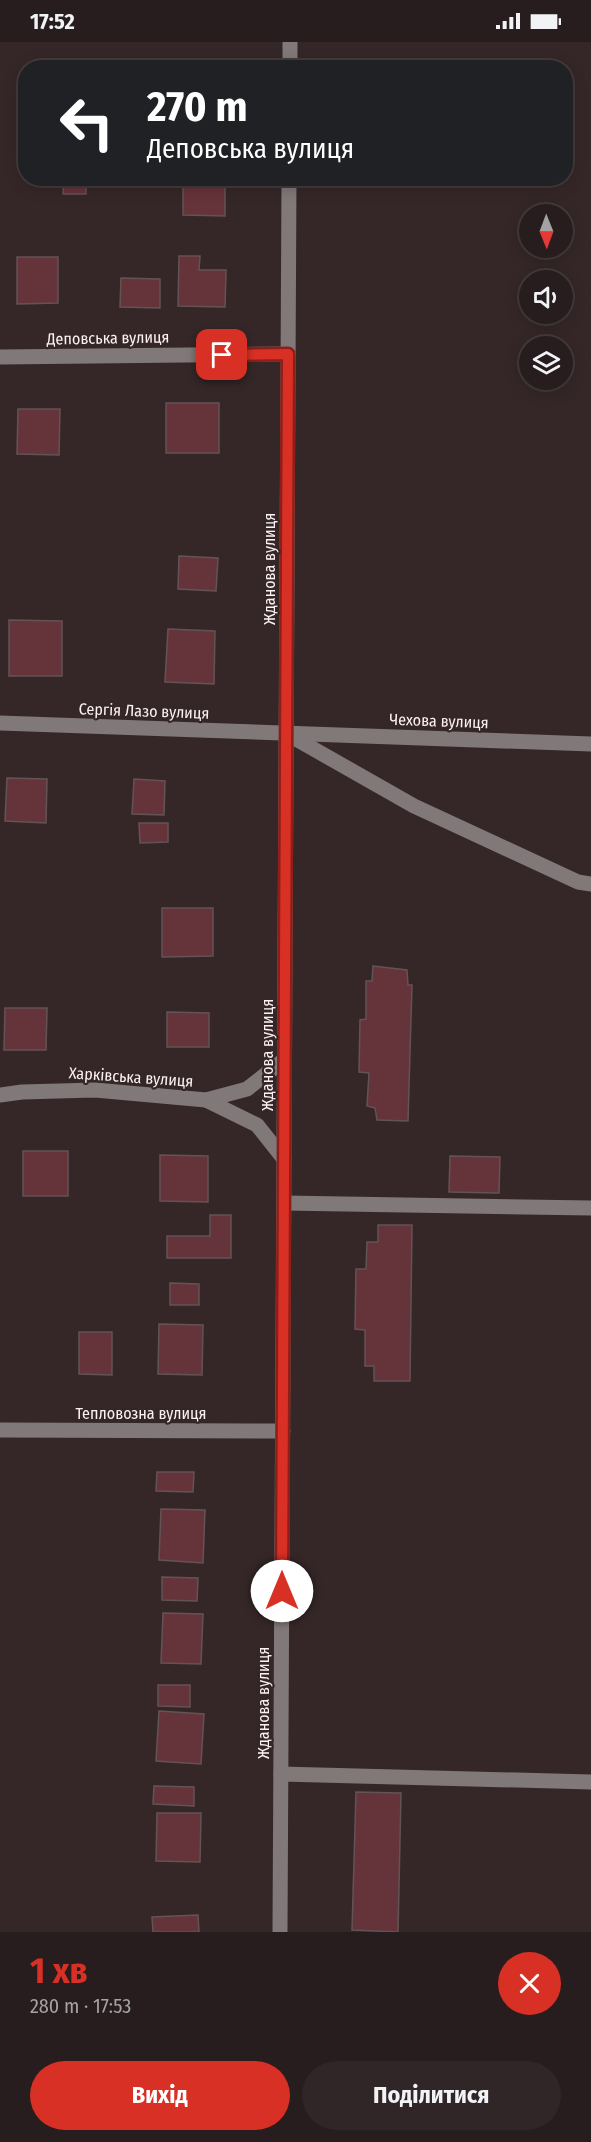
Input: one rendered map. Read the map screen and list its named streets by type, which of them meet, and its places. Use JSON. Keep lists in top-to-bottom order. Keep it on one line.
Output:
{"streets":{"street":["Деповська вулиця","Жданова вулиця","Сергія Лазо вулиця","Чехова вулиця","Харківська вулиця","Тепловозна вулиця"]},"crossings":[["Деповська вулиця","Жданова вулиця"],["Жданова вулиця","Сергія Лазо вулиця"],["Жданова вулиця","Чехова вулиця"],["Жданова вулиця","Харківська вулиця"],["Жданова вулиця","Тепловозна вулиця"],["Сергія Лазо вулиця","Чехова вулиця"]],"north":"bottom","page":{"status":"17:52","turn":["270 m","Деповська вулиця"],"heading":["1 хв","280 m · 17:53"],"buttons":["Вихід","Поділитися"]}}
